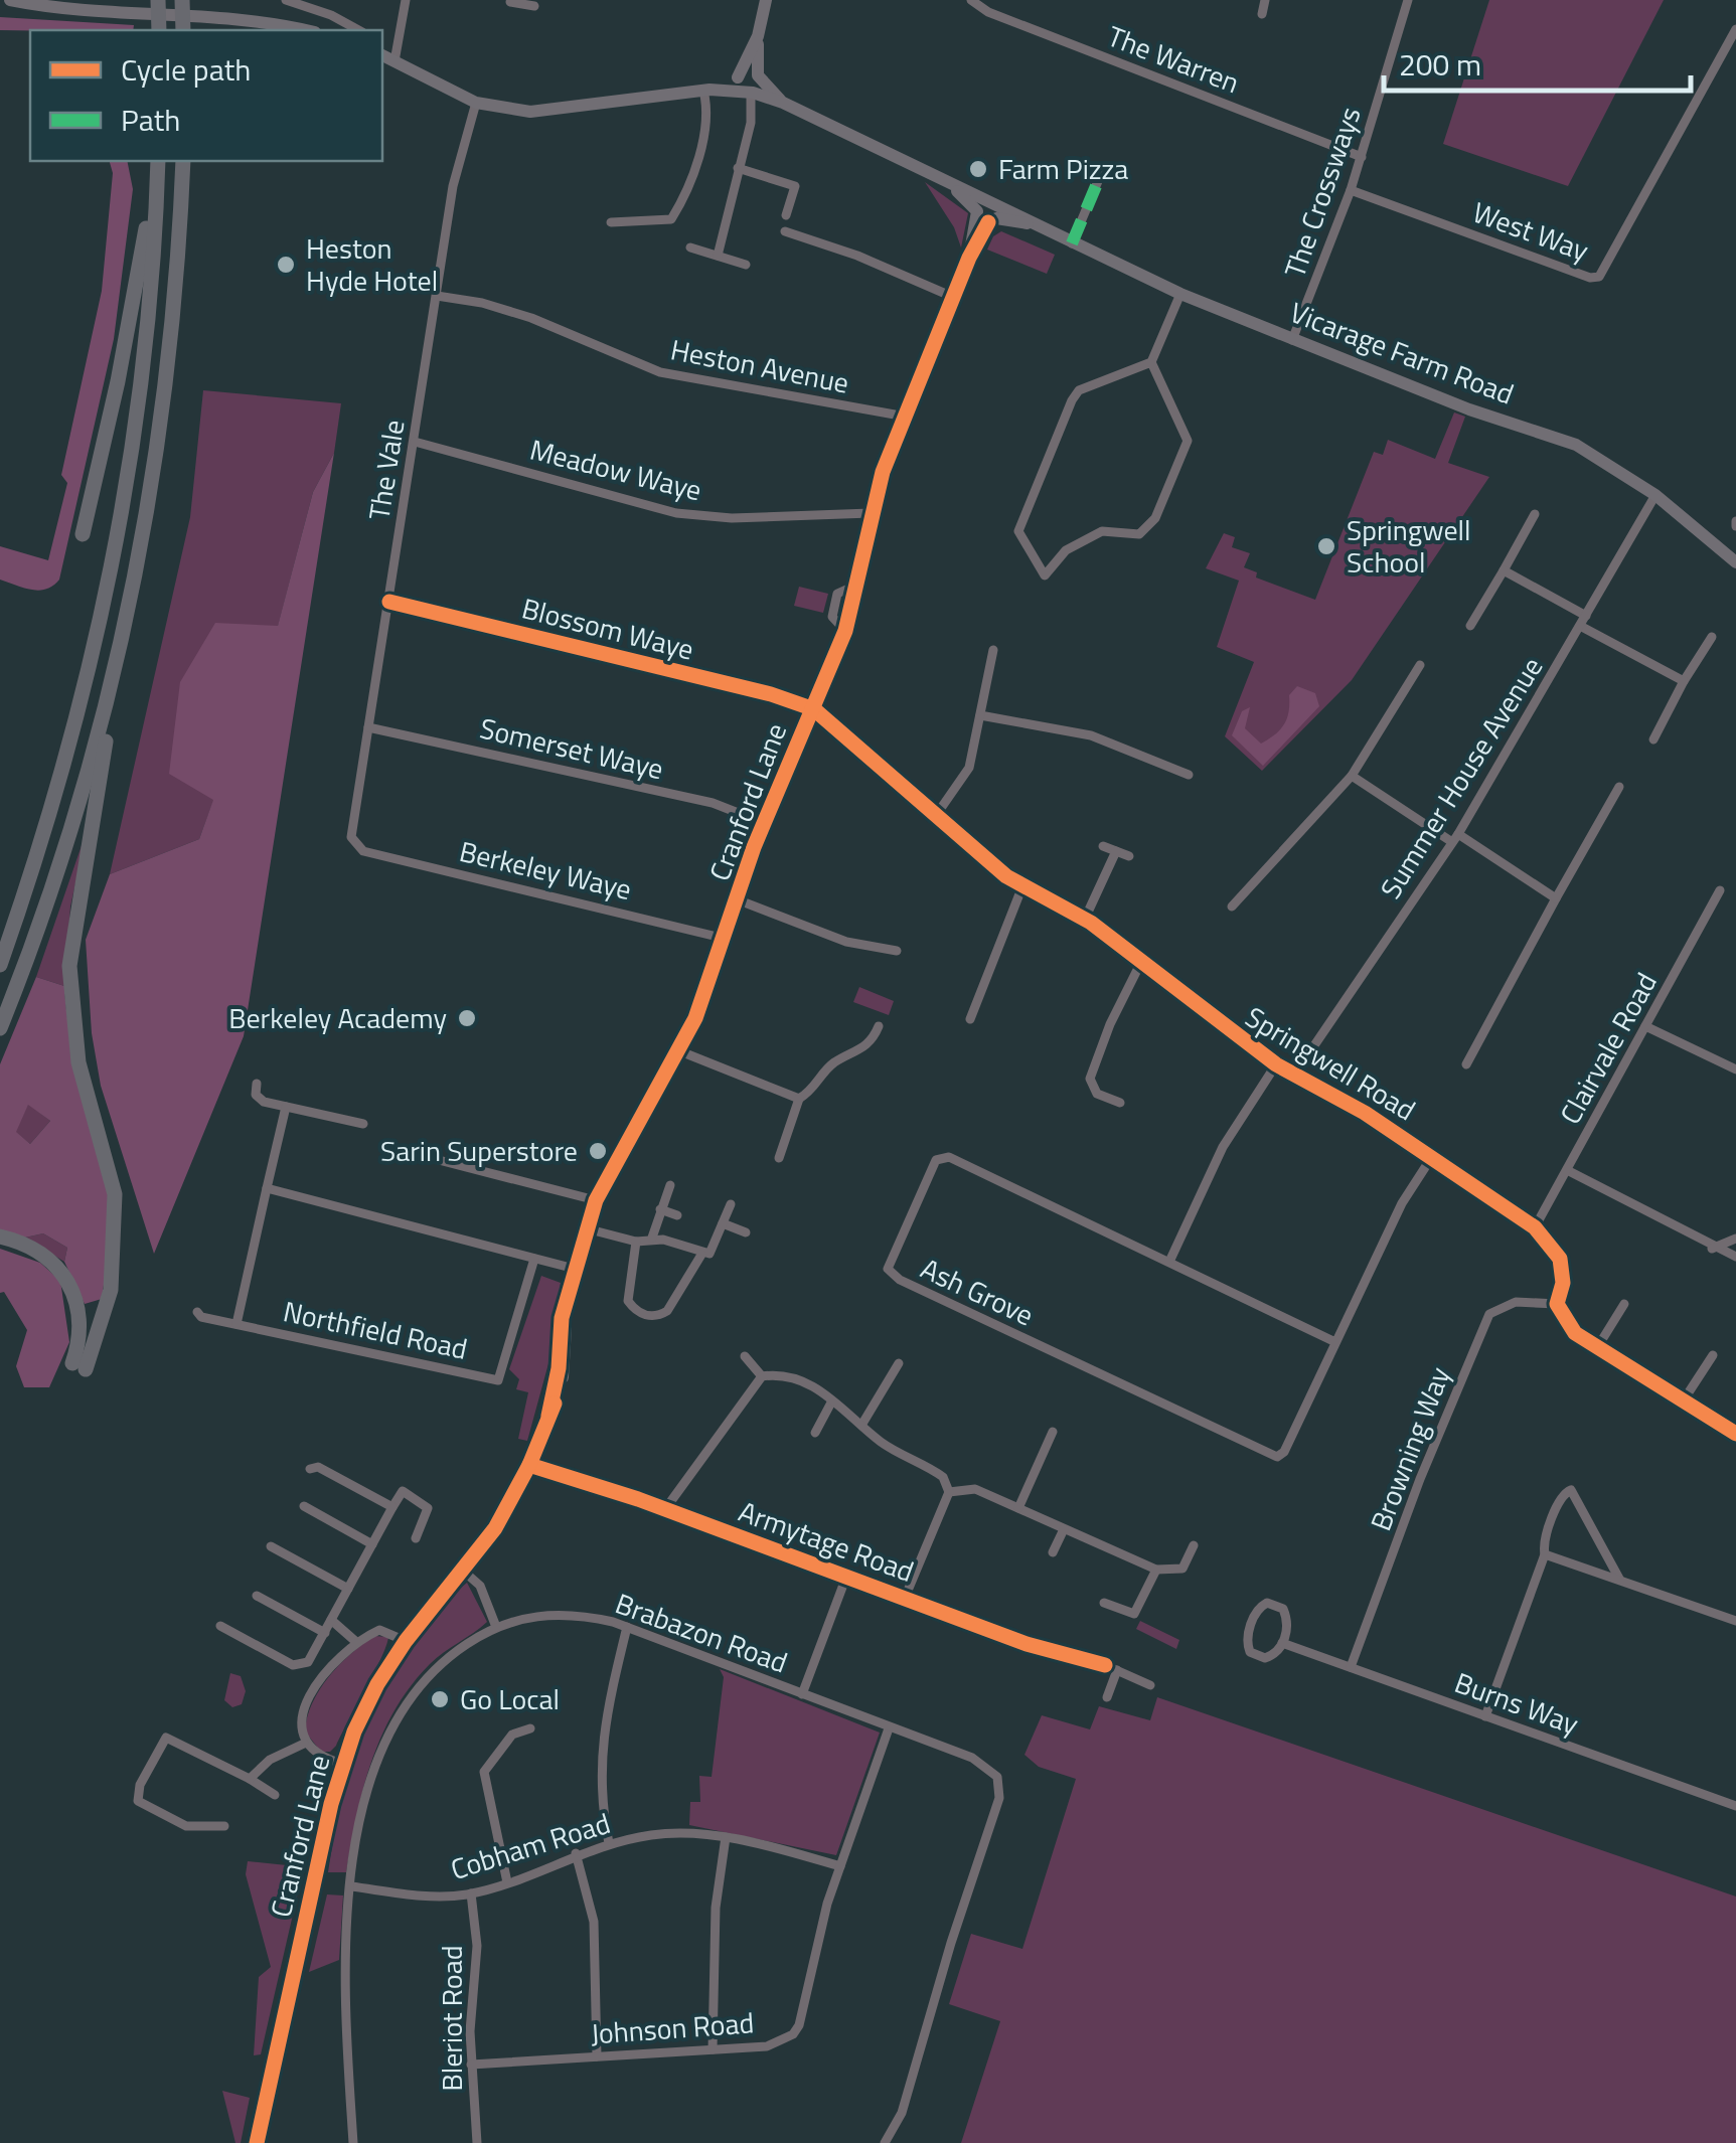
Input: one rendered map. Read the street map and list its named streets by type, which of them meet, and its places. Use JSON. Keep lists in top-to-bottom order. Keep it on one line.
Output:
{"streets":{"street":["The Warren","The Crossways","West Way","Vicarage Farm Road","Heston Avenue","The Vale","Meadow Waye","Blossom Waye","Somerset Waye","Summer House Avenue","Cranford Lane","Berkeley Waye","Clairvale Road","Springwell Road","Ash Grove","Northfield Road","Browning Way","Armytage Road","Brabazon Road","Burns Way","Cobham Road","Bleriot Road","Johnson Road"]},"crossings":[["The Warren","The Crossways"],["The Crossways","West Way"],["The Crossways","Vicarage Farm Road"],["Vicarage Farm Road","Summer House Avenue"],["Vicarage Farm Road","Cranford Lane"],["Heston Avenue","The Vale"],["Heston Avenue","Cranford Lane"],["The Vale","Meadow Waye"],["The Vale","Blossom Waye"],["The Vale","Somerset Waye"],["The Vale","Berkeley Waye"],["Meadow Waye","Cranford Lane"],["Blossom Waye","Cranford Lane"],["Blossom Waye","Springwell Road"],["Somerset Waye","Cranford Lane"],["Summer House Avenue","Springwell Road"],["Cranford Lane","Berkeley Waye"],["Cranford Lane","Springwell Road"],["Cranford Lane","Armytage Road"],["Clairvale Road","Springwell Road"],["Springwell Road","Ash Grove"],["Springwell Road","Browning Way"],["Browning Way","Burns Way"],["Brabazon Road","Cobham Road"],["Brabazon Road","Johnson Road"],["Cobham Road","Bleriot Road"],["Cobham Road","Johnson Road"],["Bleriot Road","Johnson Road"]],"places":["Farm Pizza","Heston Hyde Hotel","Springwell School","Berkeley Academy","Sarin Superstore","Go Local"],"legend":["Cycle path","Path"],"scale_bar":"200 m"}
